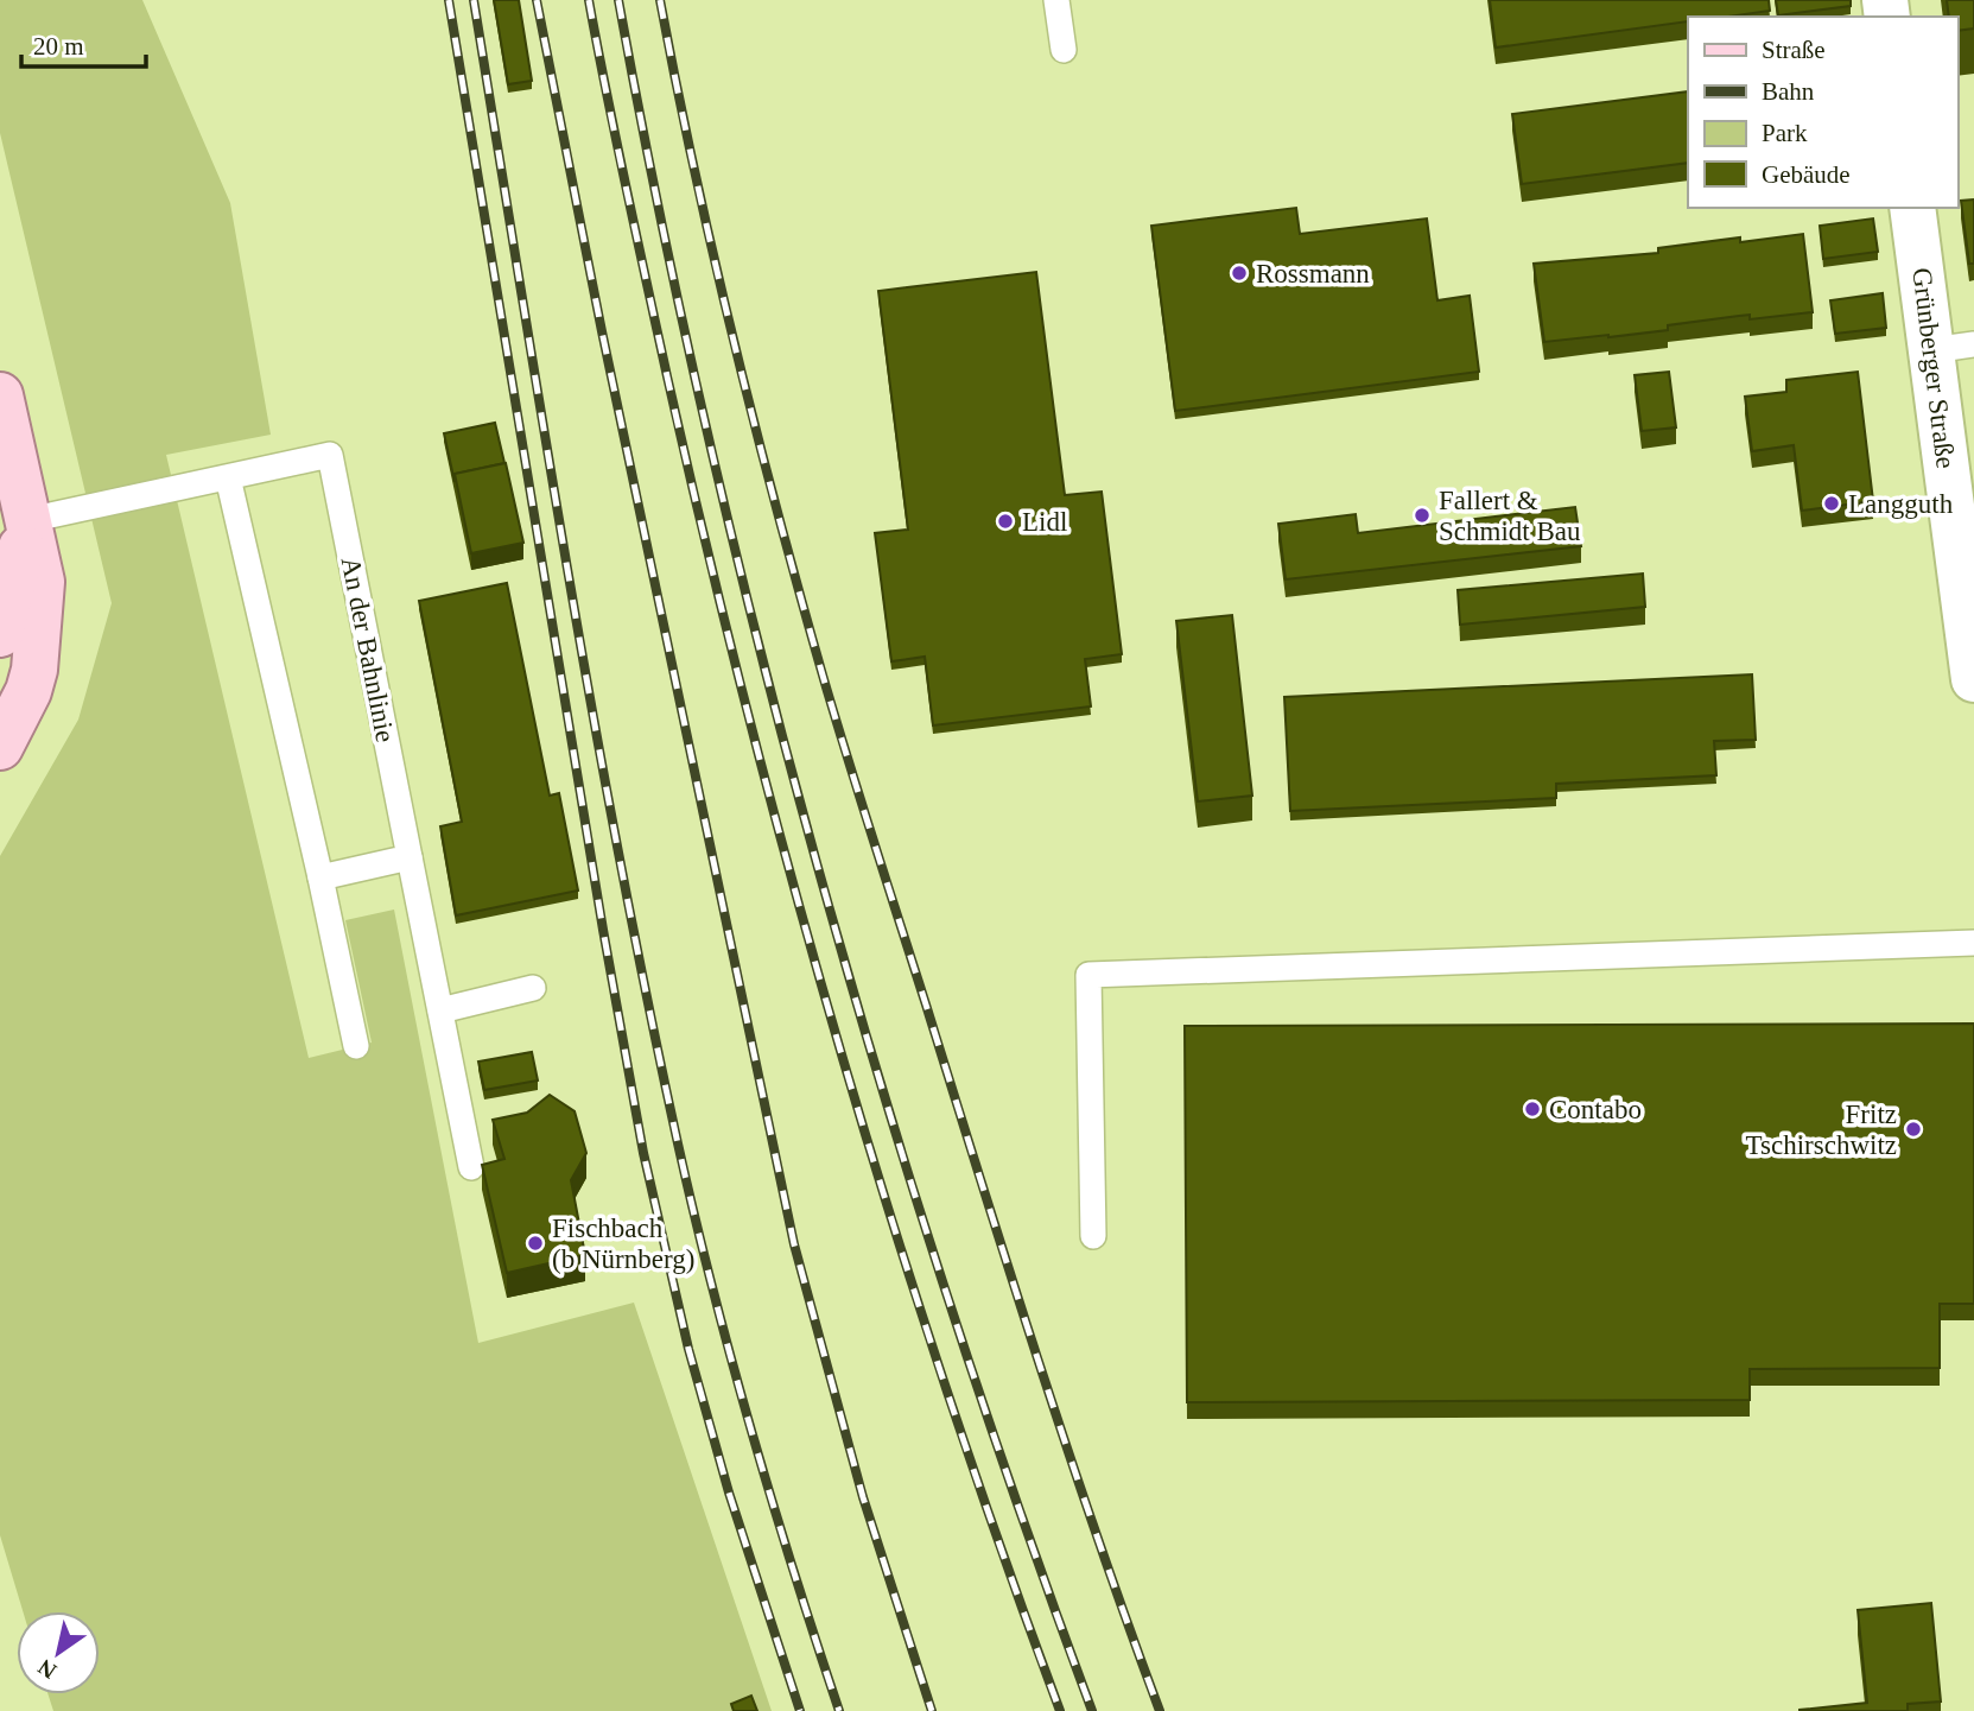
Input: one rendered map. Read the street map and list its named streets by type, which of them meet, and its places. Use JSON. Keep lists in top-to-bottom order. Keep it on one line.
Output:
{"streets":{"street":["Grünberger Straße"],"lane":["An der Bahnlinie"]},"places":["Rossmann","Langguth","Fallert & Schmidt Bau","Lidl","Contabo","Fritz Tschirschwitz","Fischbach (b Nürnberg)"],"legend":["Straße","Bahn","Park","Gebäude"],"scale_bar":"20 m","north":"bottom left"}
